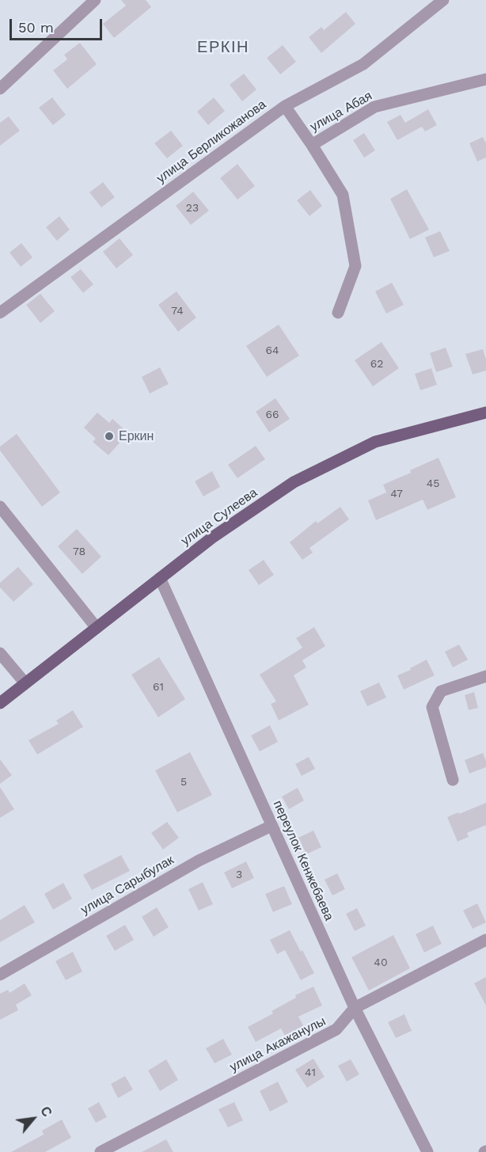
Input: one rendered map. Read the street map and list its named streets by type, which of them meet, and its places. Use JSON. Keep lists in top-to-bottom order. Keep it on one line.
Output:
{"streets":{"main road":["улица Сулеева"],"street":["улица Абая","улица Берликожанова","переулок Кенжебаева","улица Сарыбулак","улица Акажанулы"]},"crossings":[["улица Абая","улица Берликожанова"],["улица Сулеева","переулок Кенжебаева"],["переулок Кенжебаева","улица Сарыбулак"],["переулок Кенжебаева","улица Акажанулы"]],"districts":["ЕРКІН"],"places":["Еркин"],"house_numbers":["23","74","64","62","66","45","47","78","61","5","3","40","41"],"scale_bar":"50 m","north":"top right"}
